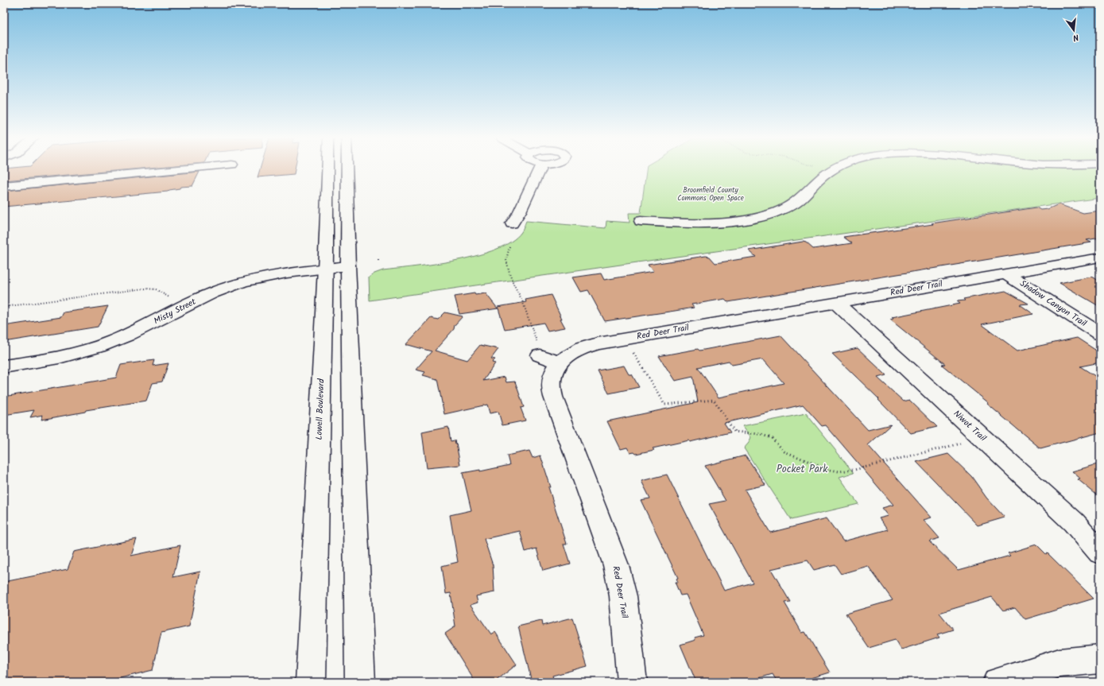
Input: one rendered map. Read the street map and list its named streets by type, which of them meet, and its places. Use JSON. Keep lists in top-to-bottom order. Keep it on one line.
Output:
{"streets":{"street":["Red Deer Trail","Shadow Canyon Trail","Misty Street","Lowell Boulevard","Niwot Trail"]},"crossings":[["Red Deer Trail","Shadow Canyon Trail"],["Red Deer Trail","Niwot Trail"],["Misty Street","Lowell Boulevard"]],"parks":["Broomfield County Commons Open Space","Pocket Park"],"north":"bottom"}
